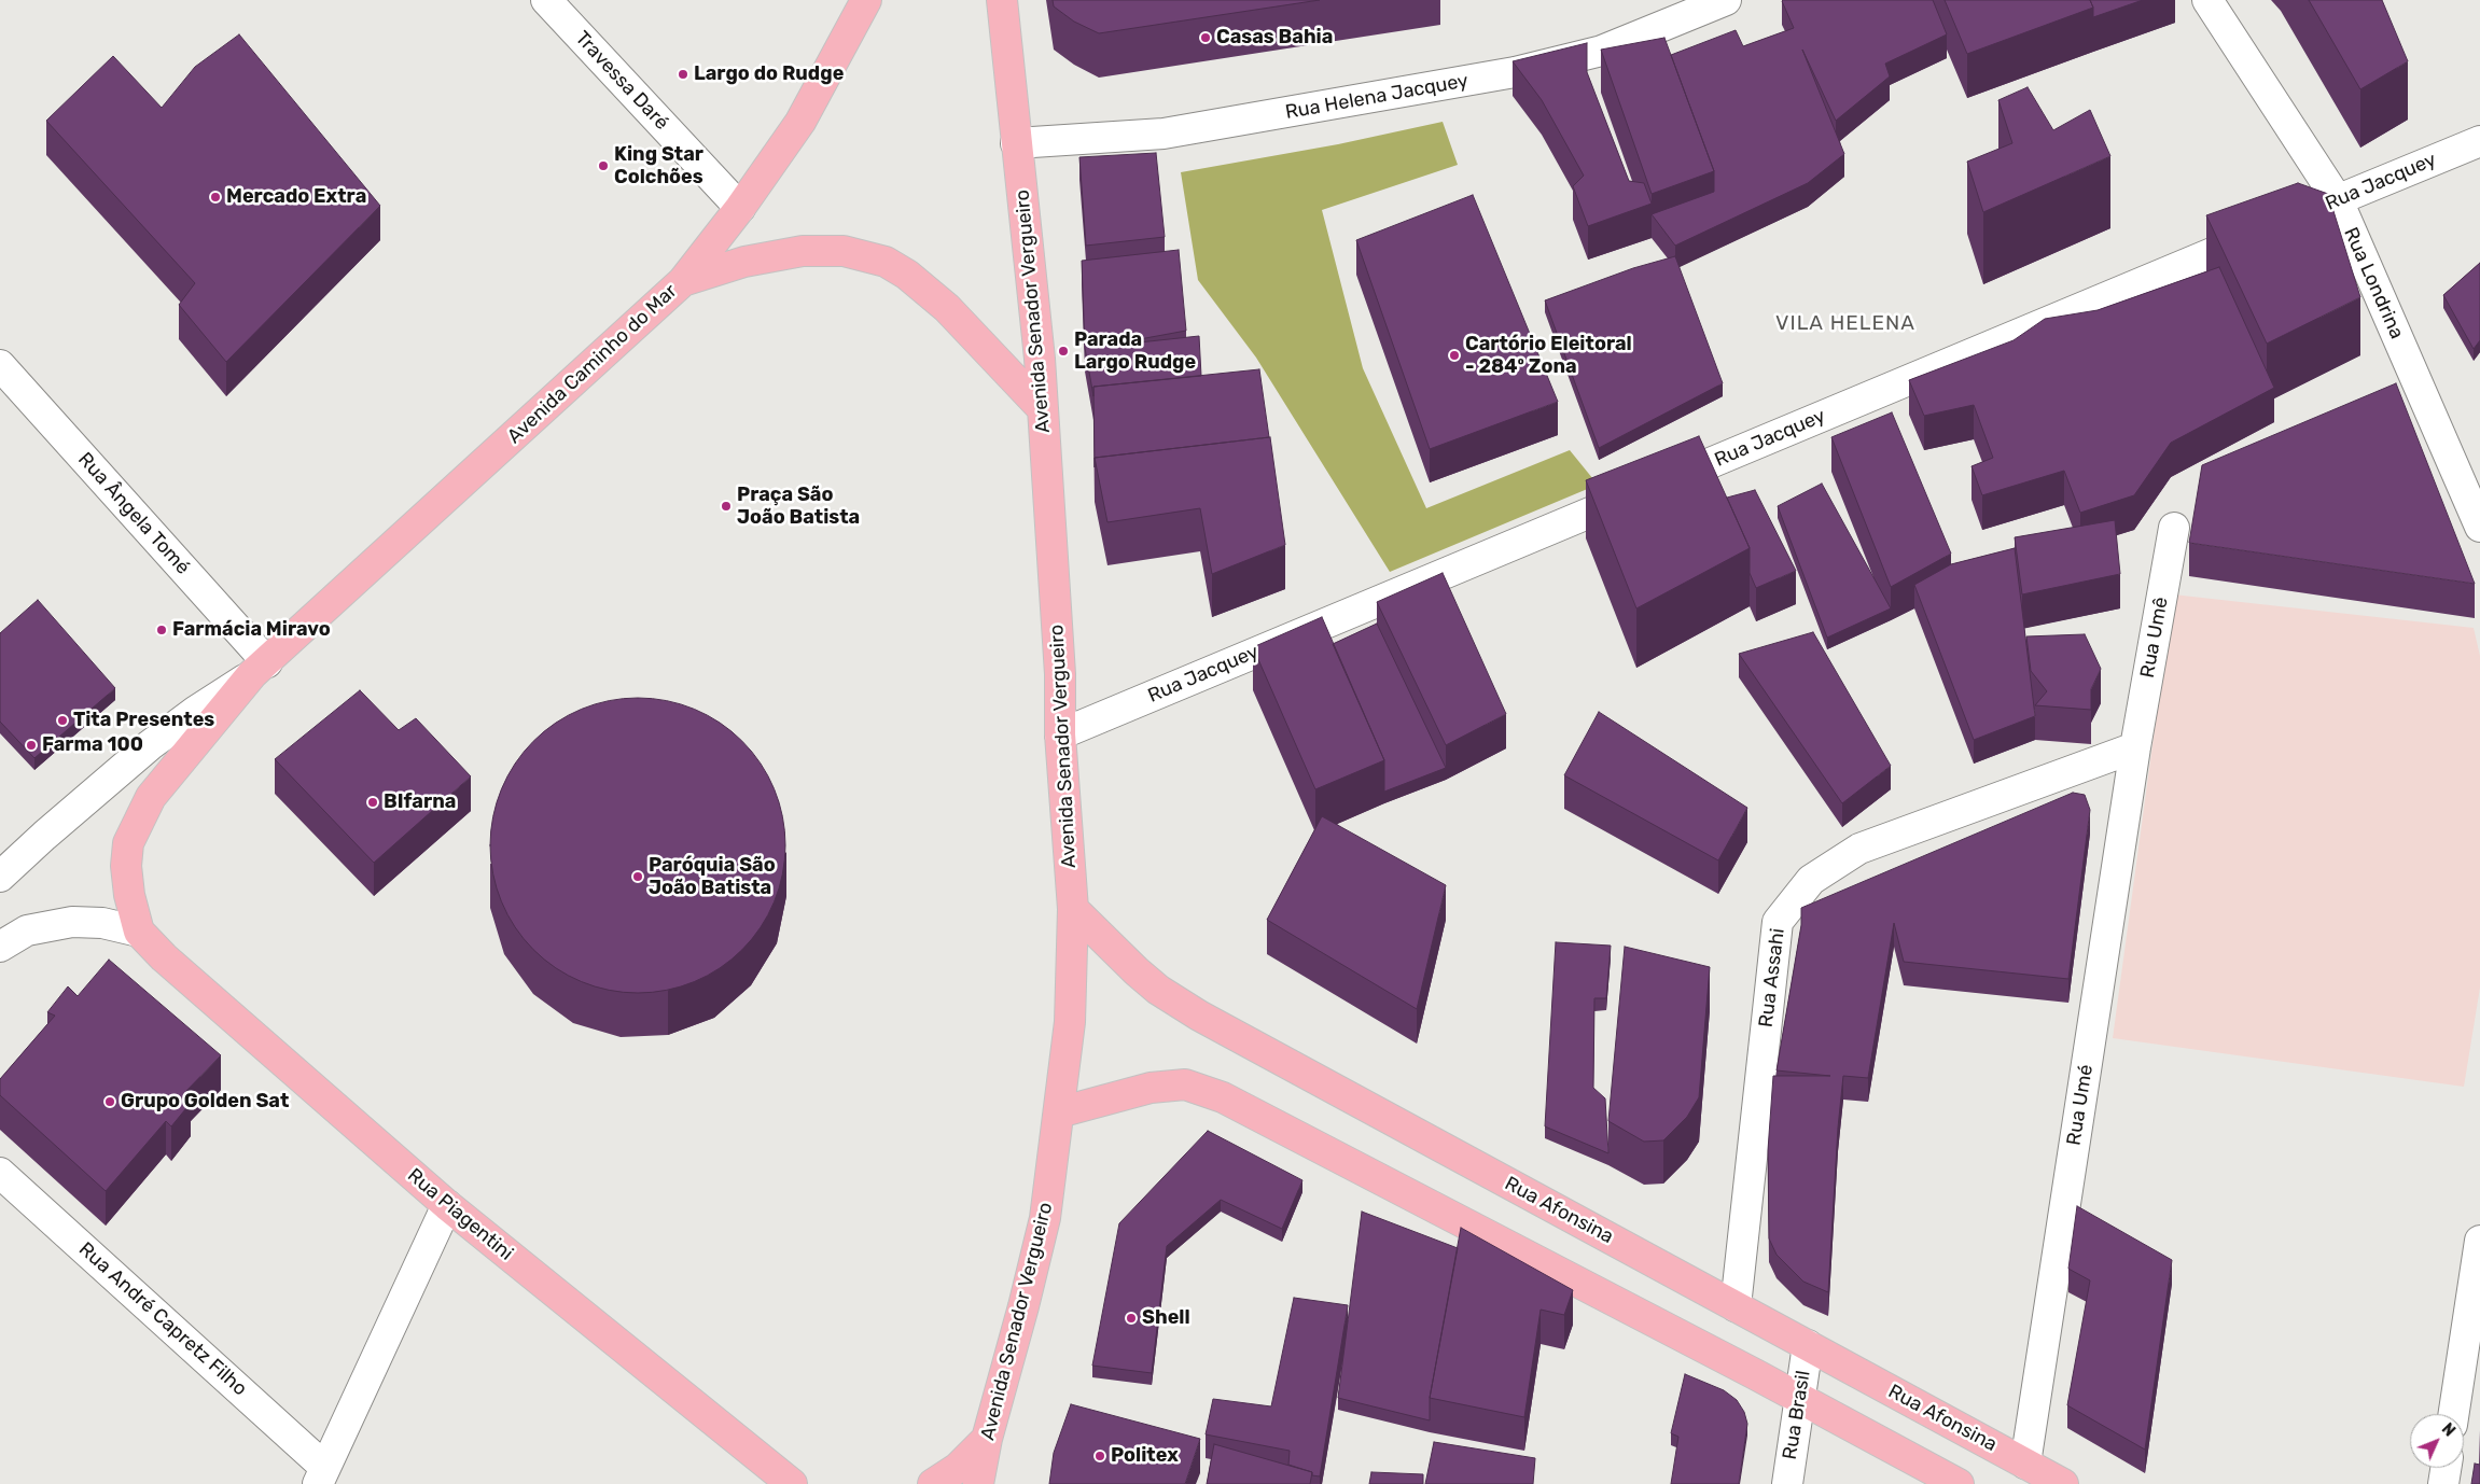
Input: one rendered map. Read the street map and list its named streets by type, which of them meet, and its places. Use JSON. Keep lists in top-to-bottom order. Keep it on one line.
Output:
{"streets":{"main road":["Avenida Senador Vergueiro","Avenida Caminho do Mar","Rua Afonsina","Rua Piagentini"],"street":["Travessa Daré","Rua Helena Jacquey","Rua Jacquey","Rua Londrina","Rua Ângela Tomé","Rua Umê","Rua Assahi","Rua Umé","Rua André Capretz Filho","Rua Brasil"]},"crossings":[["Travessa Daré","Avenida Caminho do Mar"],["Rua Helena Jacquey","Avenida Senador Vergueiro"],["Rua Jacquey","Rua Londrina"],["Rua Jacquey","Avenida Senador Vergueiro"],["Avenida Senador Vergueiro","Rua Afonsina"],["Avenida Caminho do Mar","Rua Ângela Tomé"],["Avenida Caminho do Mar","Rua Piagentini"],["Rua Umê","Rua Assahi"],["Rua Umê","Rua Umé"],["Rua Assahi","Rua Umé"],["Rua Assahi","Rua Afonsina"],["Rua Umé","Rua Afonsina"],["Rua Afonsina","Rua Brasil"]],"districts":["VILA HELENA"],"places":["Casas Bahia","Largo do Rudge","King Star Colchões","Mercado Extra","Parada Largo Rudge","Cartório Eleitoral - 284º Zona","Praça São João Batista","Farmácia Miravo","Tita Presentes","Farma 100","BIfarna","Paróquia São João Batista","Grupo Golden Sat","Shell","Politex"],"north":"top right"}
